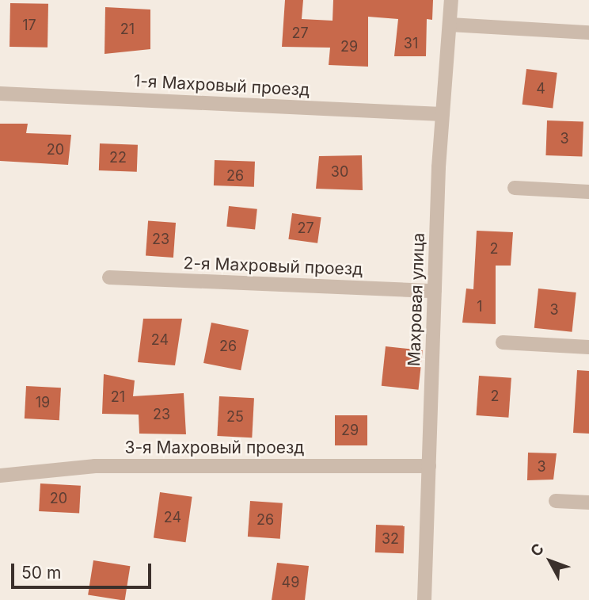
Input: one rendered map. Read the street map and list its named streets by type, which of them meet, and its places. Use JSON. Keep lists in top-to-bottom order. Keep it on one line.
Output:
{"streets":{"street":["1-я Махровый проезд","2-я Махровый проезд","Махровая улица","3-я Махровый проезд"]},"crossings":[["1-я Махровый проезд","Махровая улица"],["2-я Махровый проезд","Махровая улица"],["Махровая улица","3-я Махровый проезд"]],"house_numbers":["17","21","27","31","29","4","3","20","22","30","26","27","23","2","1","3","24","26","2","21","19","23","25","29","3","20","24","26","32","49"],"scale_bar":"50 m","north":"top left"}
